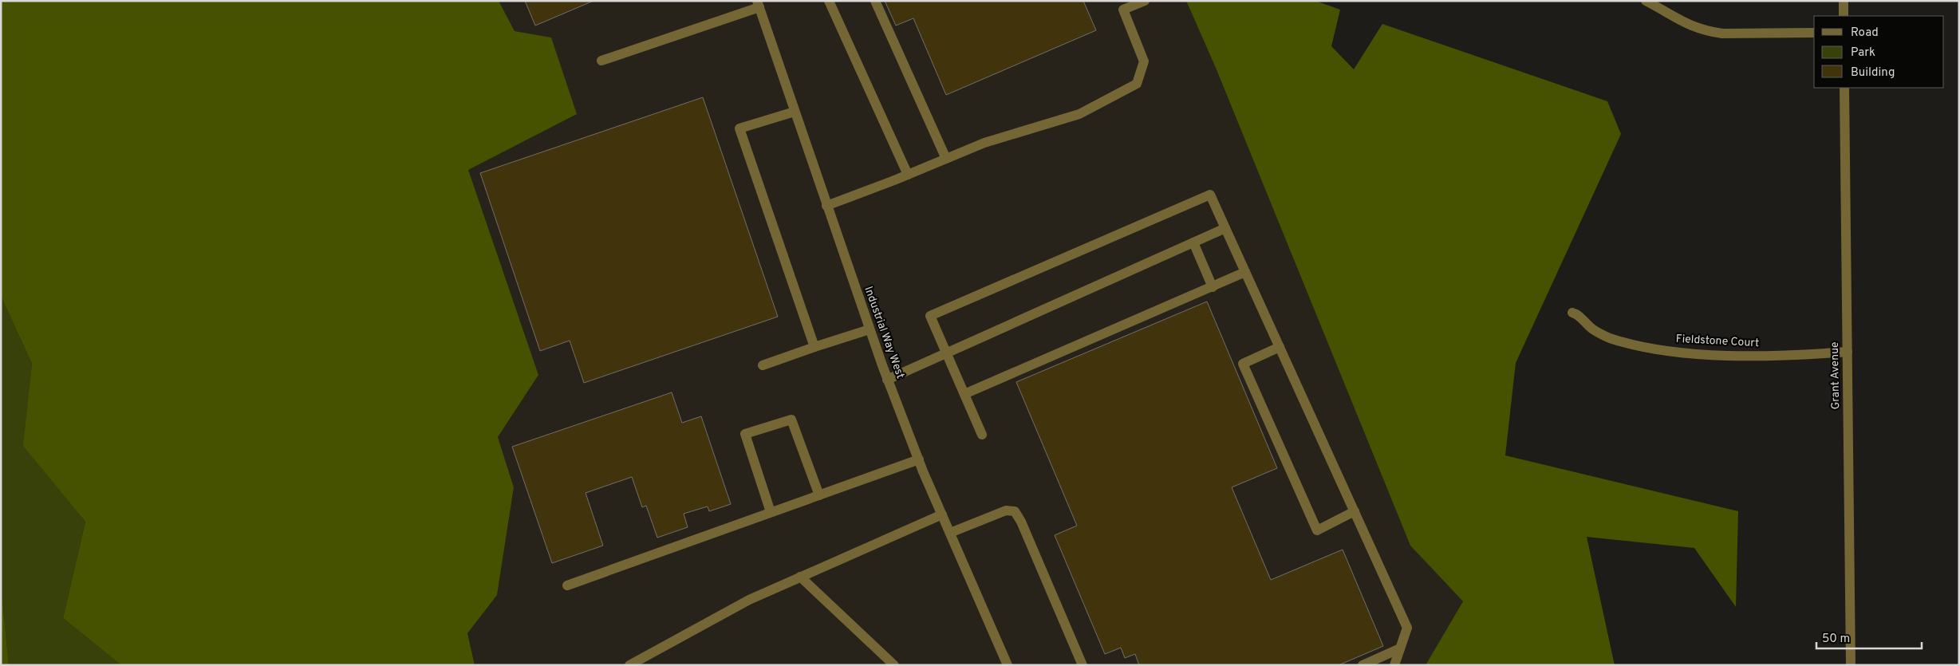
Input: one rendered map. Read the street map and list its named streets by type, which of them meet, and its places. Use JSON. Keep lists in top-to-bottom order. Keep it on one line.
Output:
{"streets":{"street":["Industrial Way West","Fieldstone Court","Grant Avenue"]},"crossings":[["Fieldstone Court","Grant Avenue"]],"legend":["Road","Park","Building"],"scale_bar":"50 m"}
